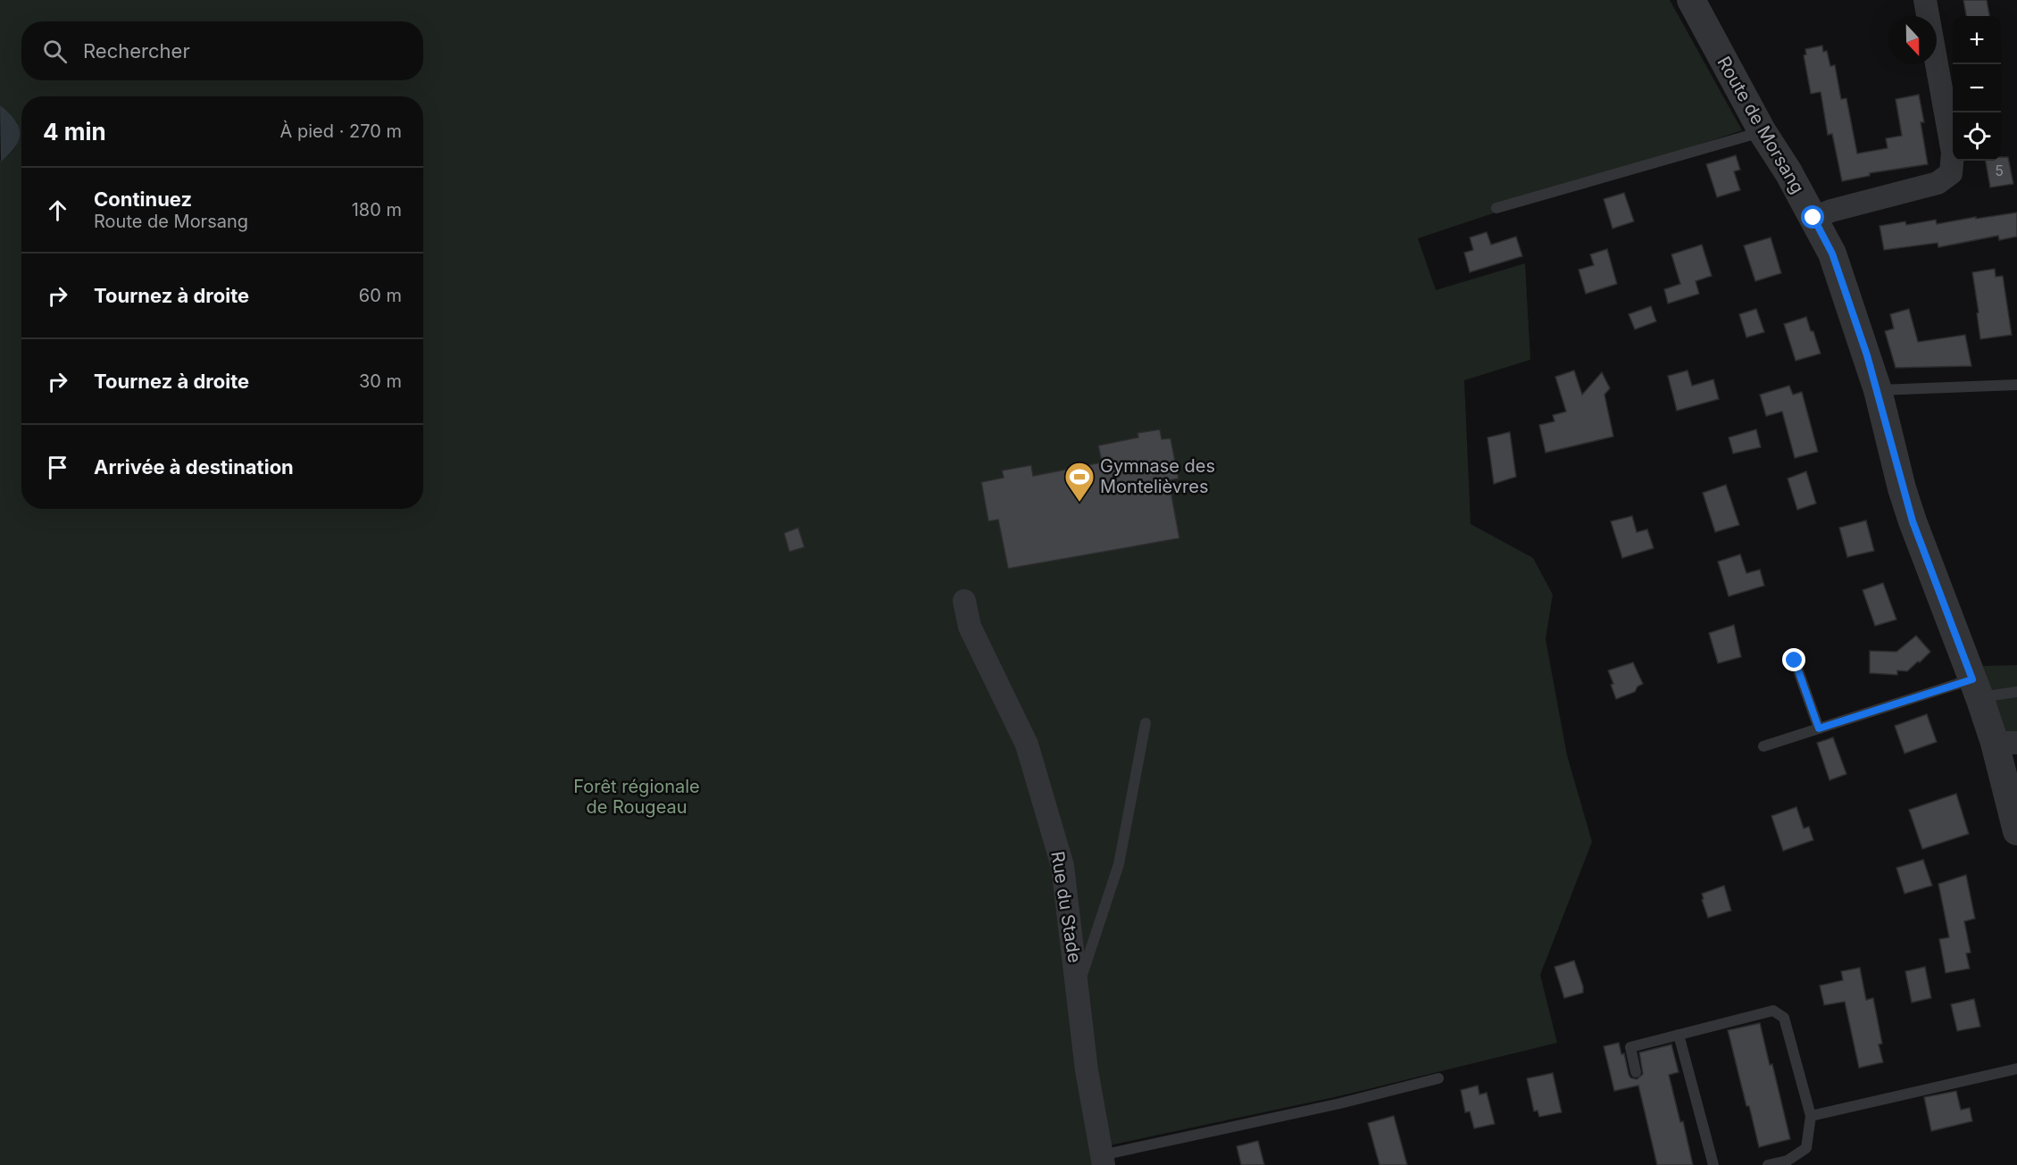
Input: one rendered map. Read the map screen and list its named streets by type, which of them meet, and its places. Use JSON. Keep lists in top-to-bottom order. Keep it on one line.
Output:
{"streets":{"street":["Route de Morsang","Rue du Stade"]},"parks":["Forêt régionale de Rougeau"],"places":{"sports":["Gymnase des Montelièvres"]},"house_numbers":["5"],"north":"bottom","page":{"map_buttons":["+","−"],"search":"Rechercher","heading":["4 min","À pied · 270 m"],"list":[["Continuez","Route de Morsang","180 m"],["Tournez à droite","60 m"],["Tournez à droite","30 m"],"Arrivée à destination"]}}
